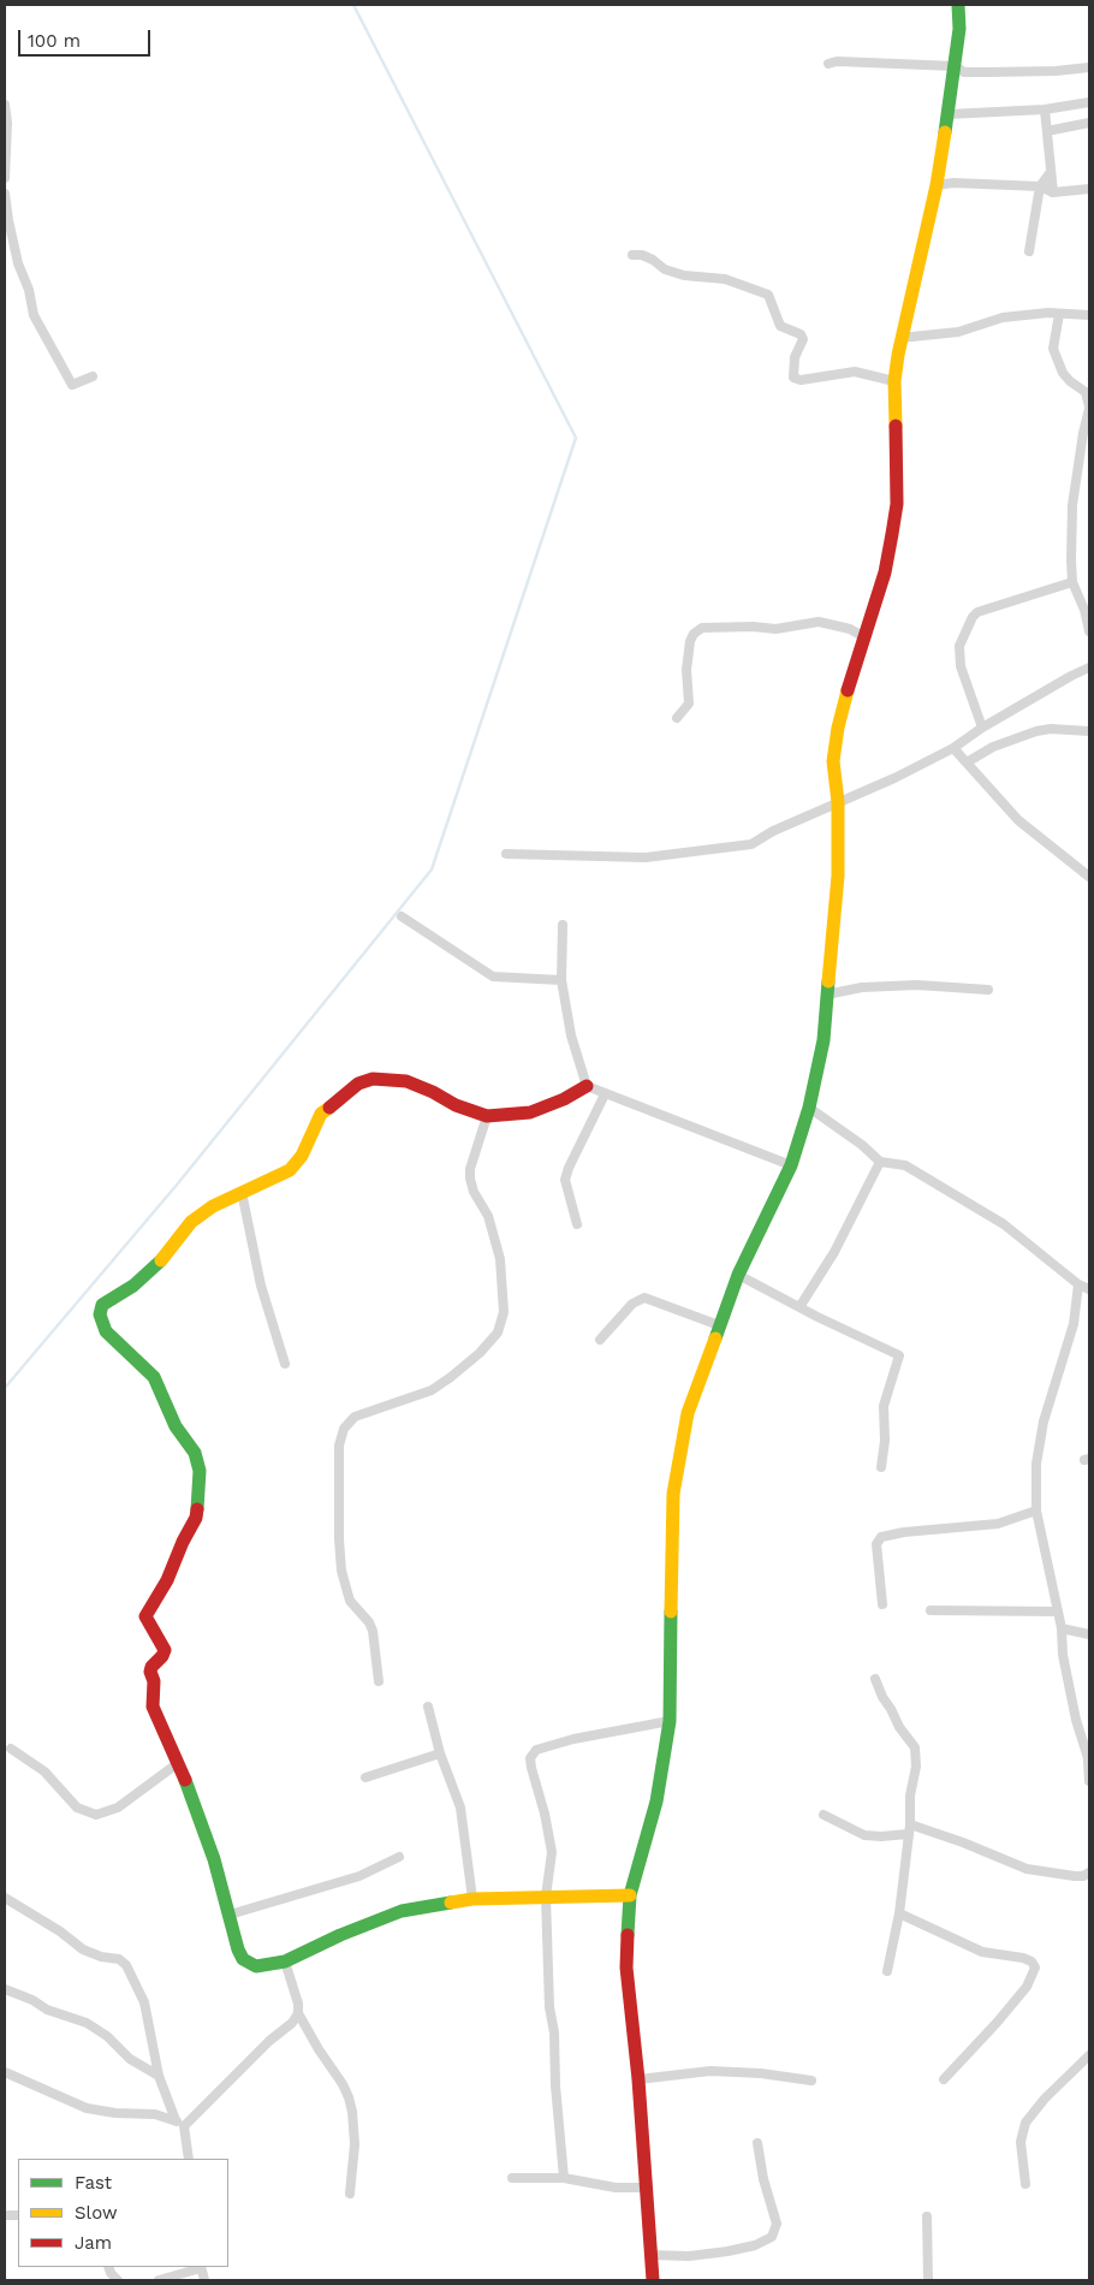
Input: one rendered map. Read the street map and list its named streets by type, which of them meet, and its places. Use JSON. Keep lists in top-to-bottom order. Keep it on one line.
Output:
{"legend":["Fast","Slow","Jam"],"scale_bar":"100 m"}
